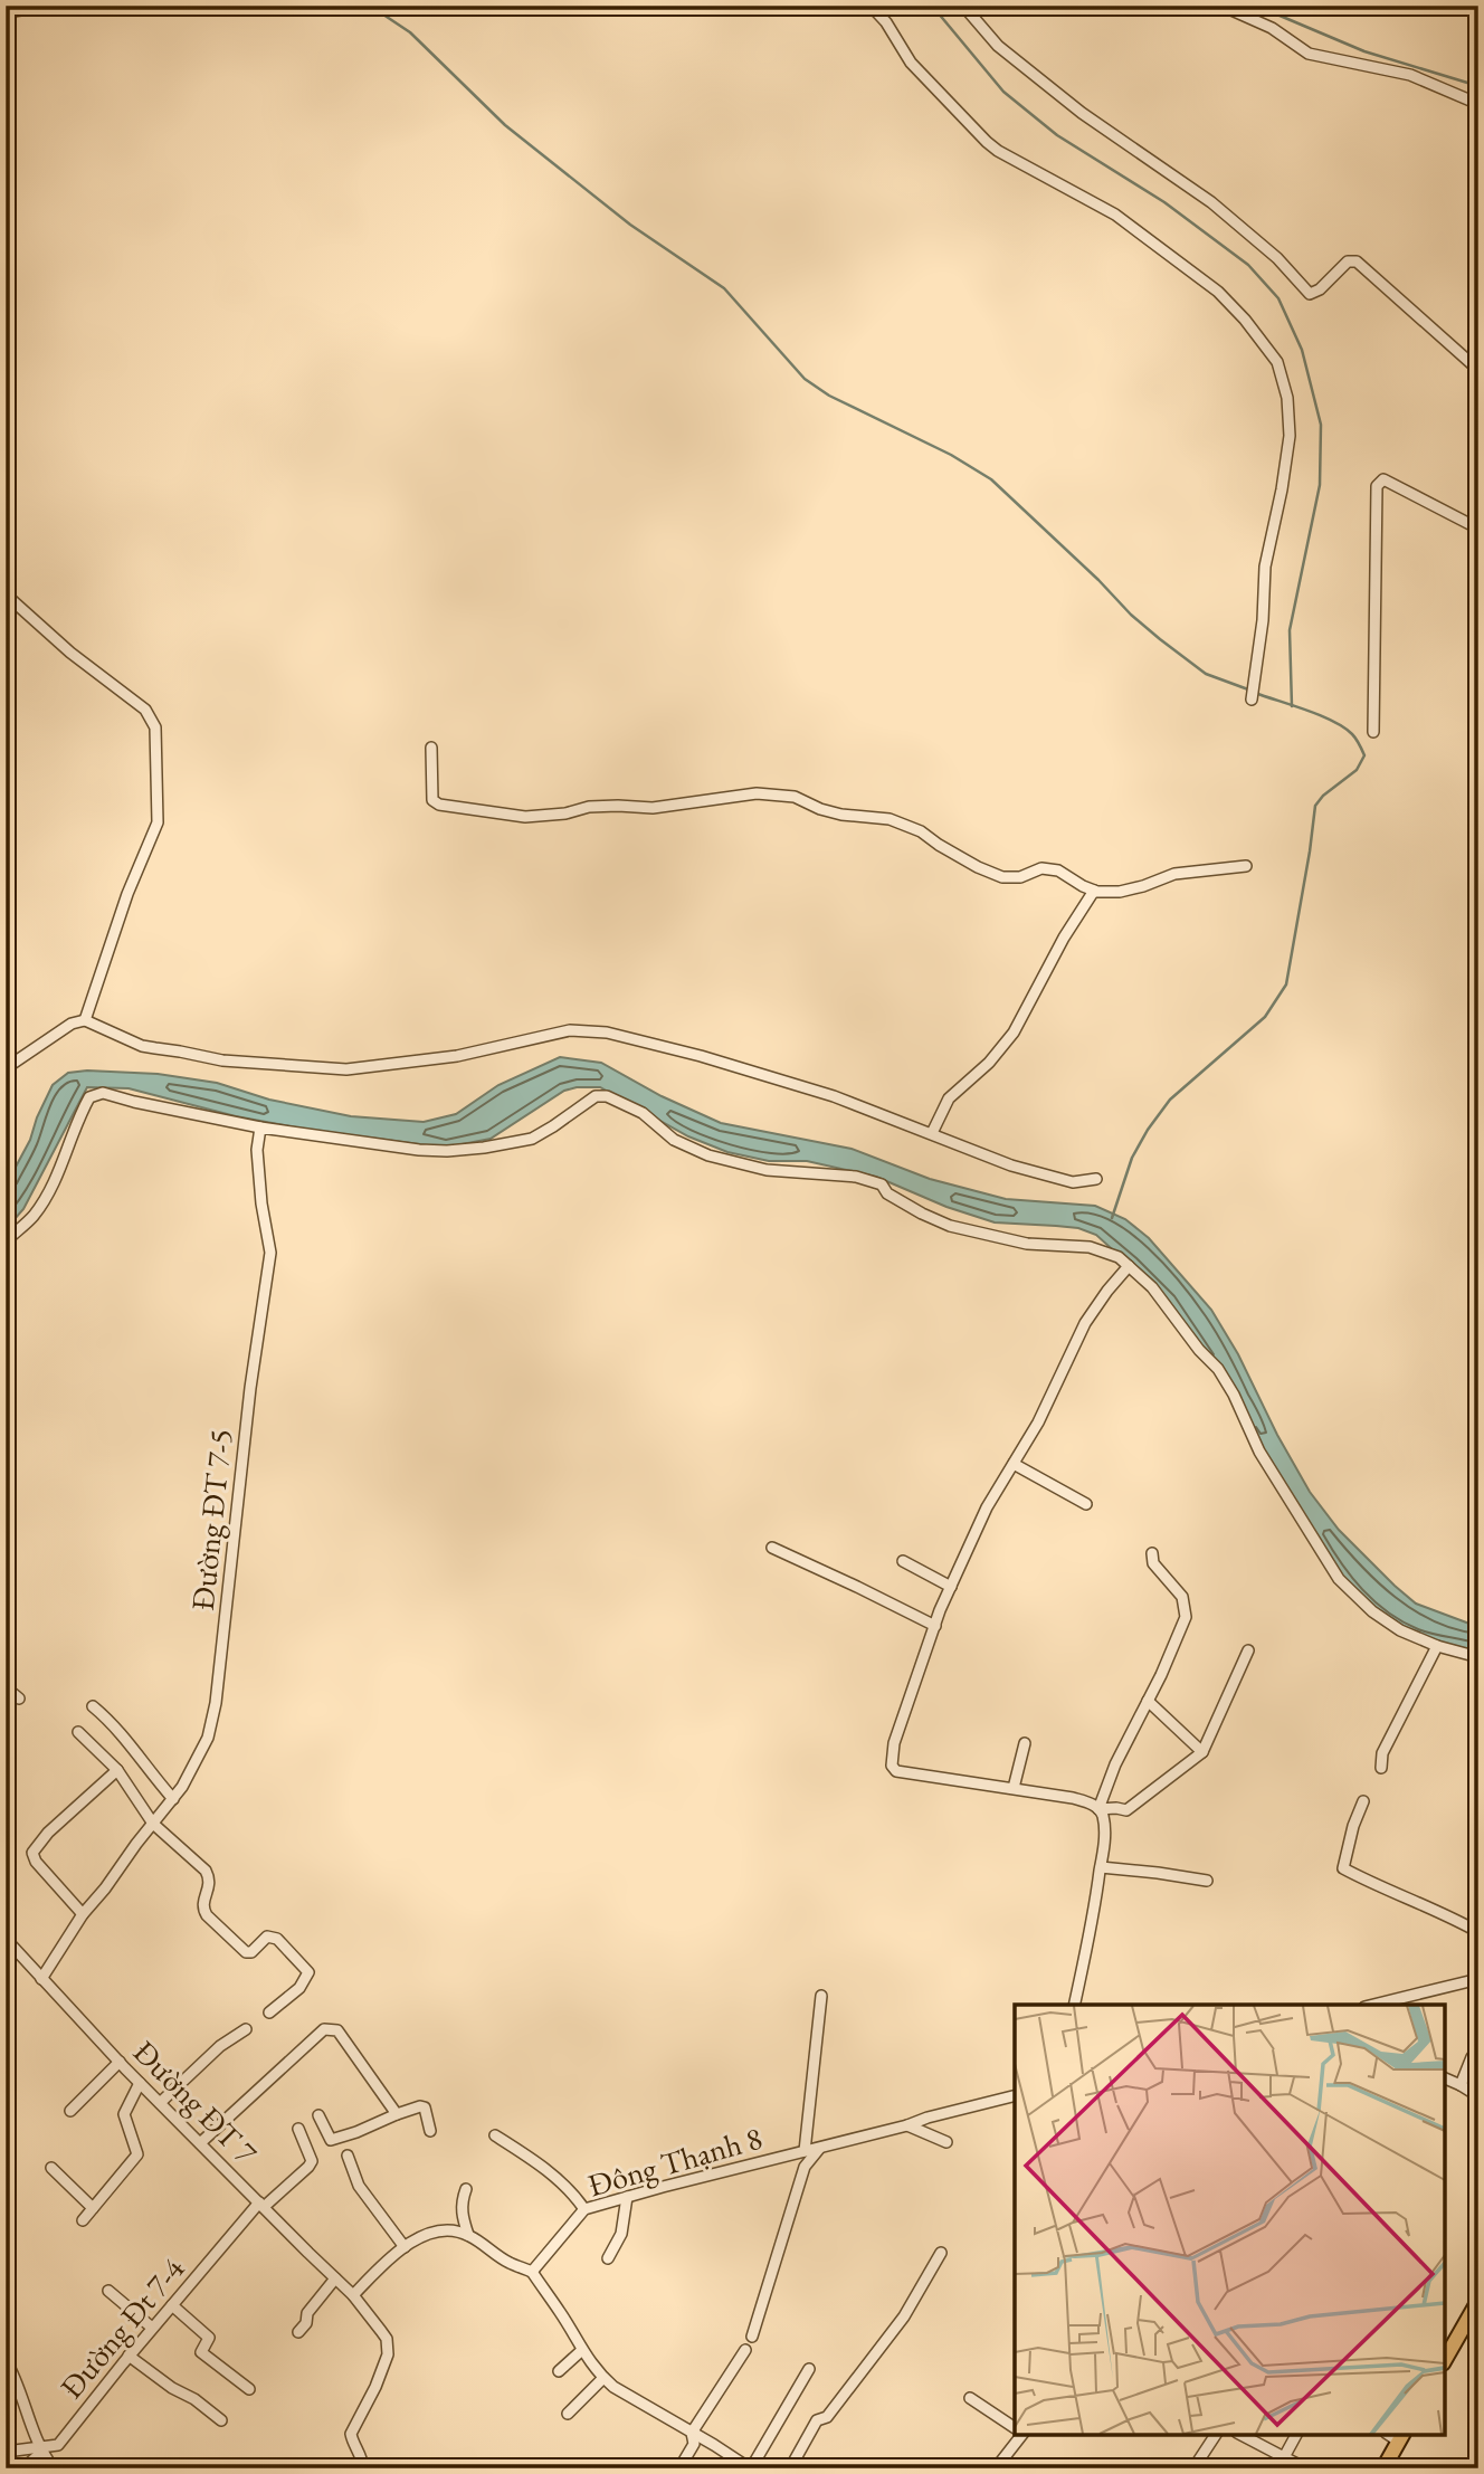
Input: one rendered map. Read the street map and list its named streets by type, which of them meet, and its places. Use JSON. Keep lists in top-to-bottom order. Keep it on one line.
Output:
{"streets":{"street":["Đường ĐT 7-5","Đường ĐT 7","Đông Thạnh 8","Đường Đt 7-4"]},"crossings":[["Đường ĐT 7-5","Đường ĐT 7"],["Đường ĐT 7","Đường Đt 7-4"]]}
